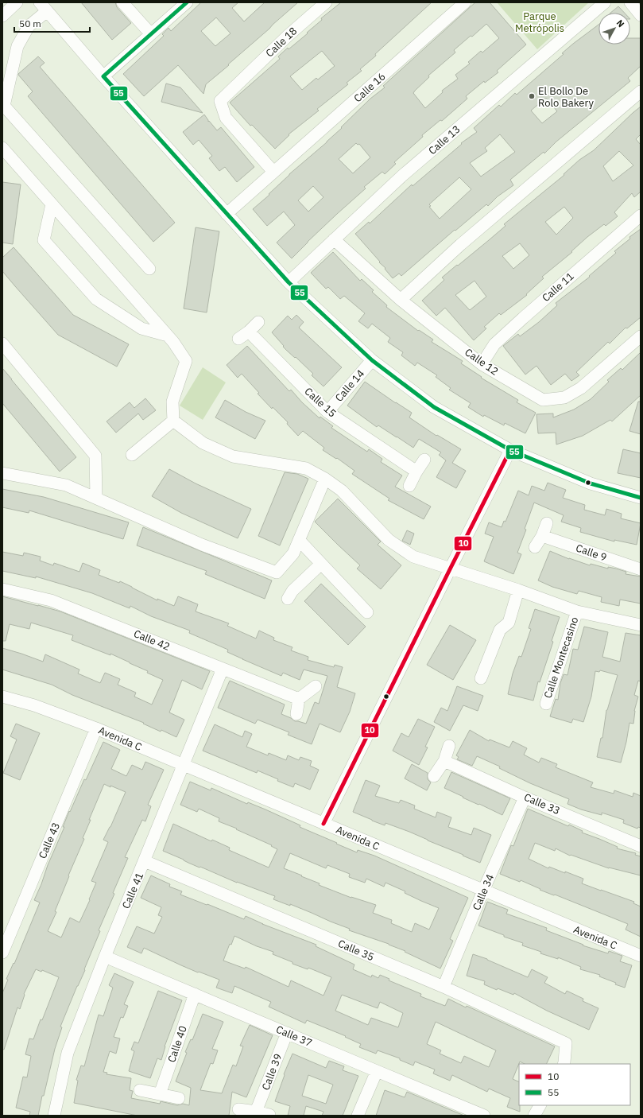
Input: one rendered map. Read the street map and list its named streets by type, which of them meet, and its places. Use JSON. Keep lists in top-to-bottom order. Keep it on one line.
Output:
{"streets":{"street":["Calle 18","Calle 16","Calle 13","Calle 11","Calle 12","Calle 14","Calle 15","Calle 9","Calle 42","Calle Montecasino","Avenida C","Calle 33","Calle 43","Calle 41","Calle 34","Calle 35","Calle 37","Calle 40","Calle 39"]},"crossings":[["Calle 18","Calle 16"],["Calle 13","Calle 12"],["Calle 11","Calle 12"],["Calle 14","Calle 15"],["Calle 42","Calle 41"],["Avenida C","Calle 43"],["Avenida C","Calle 41"],["Avenida C","Calle 34"],["Calle 33","Calle 34"],["Calle 41","Calle 35"],["Calle 41","Calle 37"],["Calle 34","Calle 35"],["Calle 37","Calle 40"],["Calle 37","Calle 39"]],"parks":["Parque Metrópolis"],"places":["El Bollo De Rolo Bakery"],"lines":["transit line 55","transit line 10"],"legend":["10","55"],"scale_bar":"50 m","north":"top right"}
